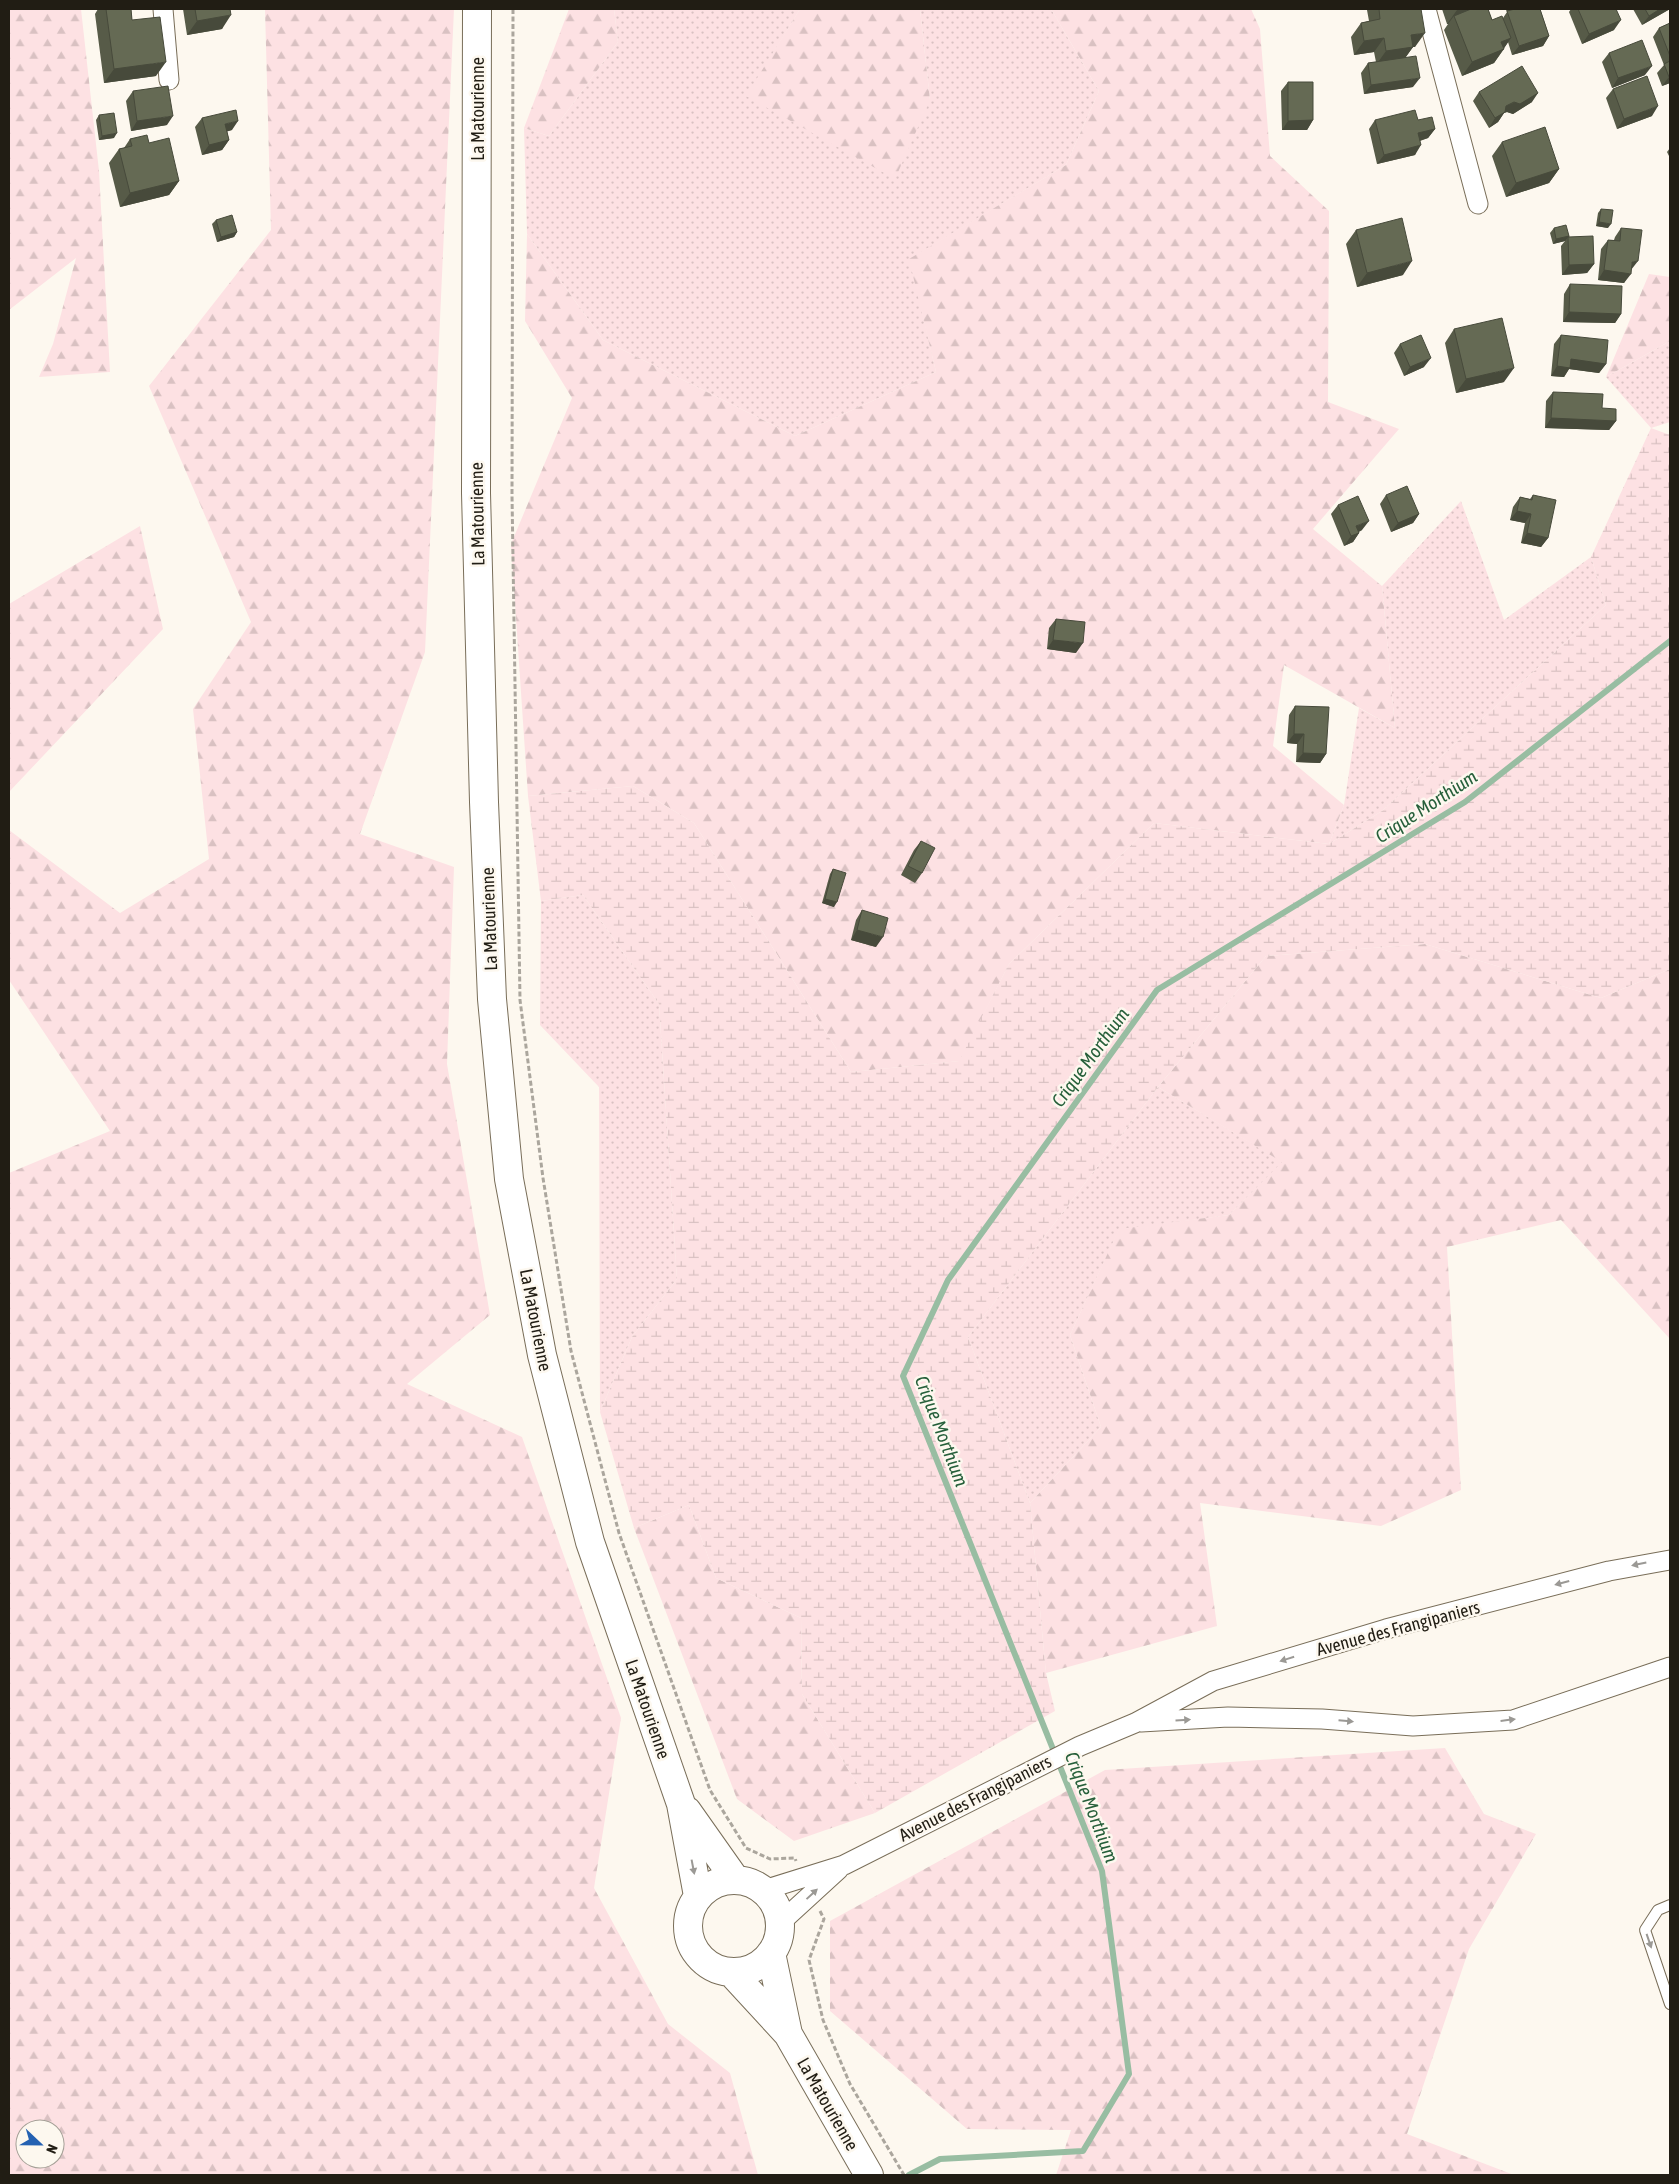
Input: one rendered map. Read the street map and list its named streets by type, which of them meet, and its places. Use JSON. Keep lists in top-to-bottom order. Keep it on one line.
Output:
{"streets":{"main road":["La Matourienne"],"street":["Avenue des Frangipaniers"]},"crossings":[["La Matourienne","Avenue des Frangipaniers"]],"water":["Crique Morthium"],"north":"right"}
